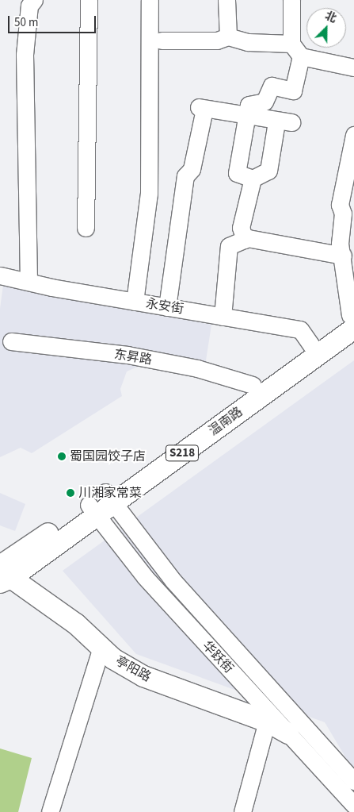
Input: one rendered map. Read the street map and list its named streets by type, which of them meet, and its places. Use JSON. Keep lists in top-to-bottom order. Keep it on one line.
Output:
{"streets":{"main road":["温南路","S218","亭阳路"],"street":["永安街","东昇路","华跃街"]},"crossings":[["永安街","温南路"],["东昇路","温南路"],["温南路","华跃街"],["温南路","亭阳路"],["华跃街","亭阳路"]],"places":["蜀国园饺子店","川湘家常菜"],"scale_bar":"50 m","north":"top right"}
